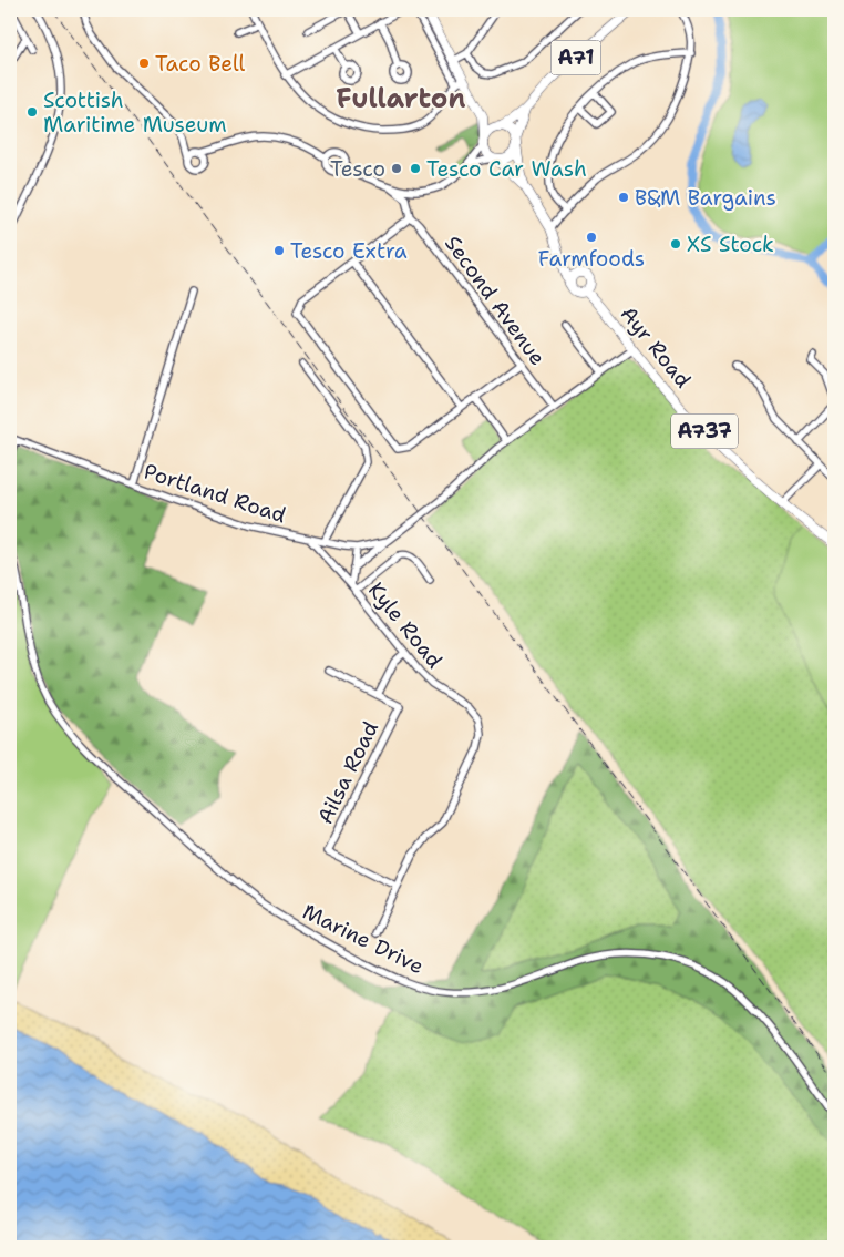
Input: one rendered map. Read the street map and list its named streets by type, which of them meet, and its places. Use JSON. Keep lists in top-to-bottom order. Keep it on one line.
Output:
{"streets":{"main road":["A71","Ayr Road","A737"],"street":["Second Avenue","Portland Road","Kyle Road","Ailsa Road","Marine Drive"]},"crossings":[["A71","A737"],["Second Avenue","Portland Road"],["Ayr Road","A737"],["Ayr Road","Portland Road"],["Portland Road","Kyle Road"],["Kyle Road","Ailsa Road"]],"districts":["Fullarton"],"places":["Taco Bell","Scottish Maritime Museum","Tesco","Tesco Car Wash","B&M Bargains","Farmfoods","XS Stock","Tesco Extra"]}
